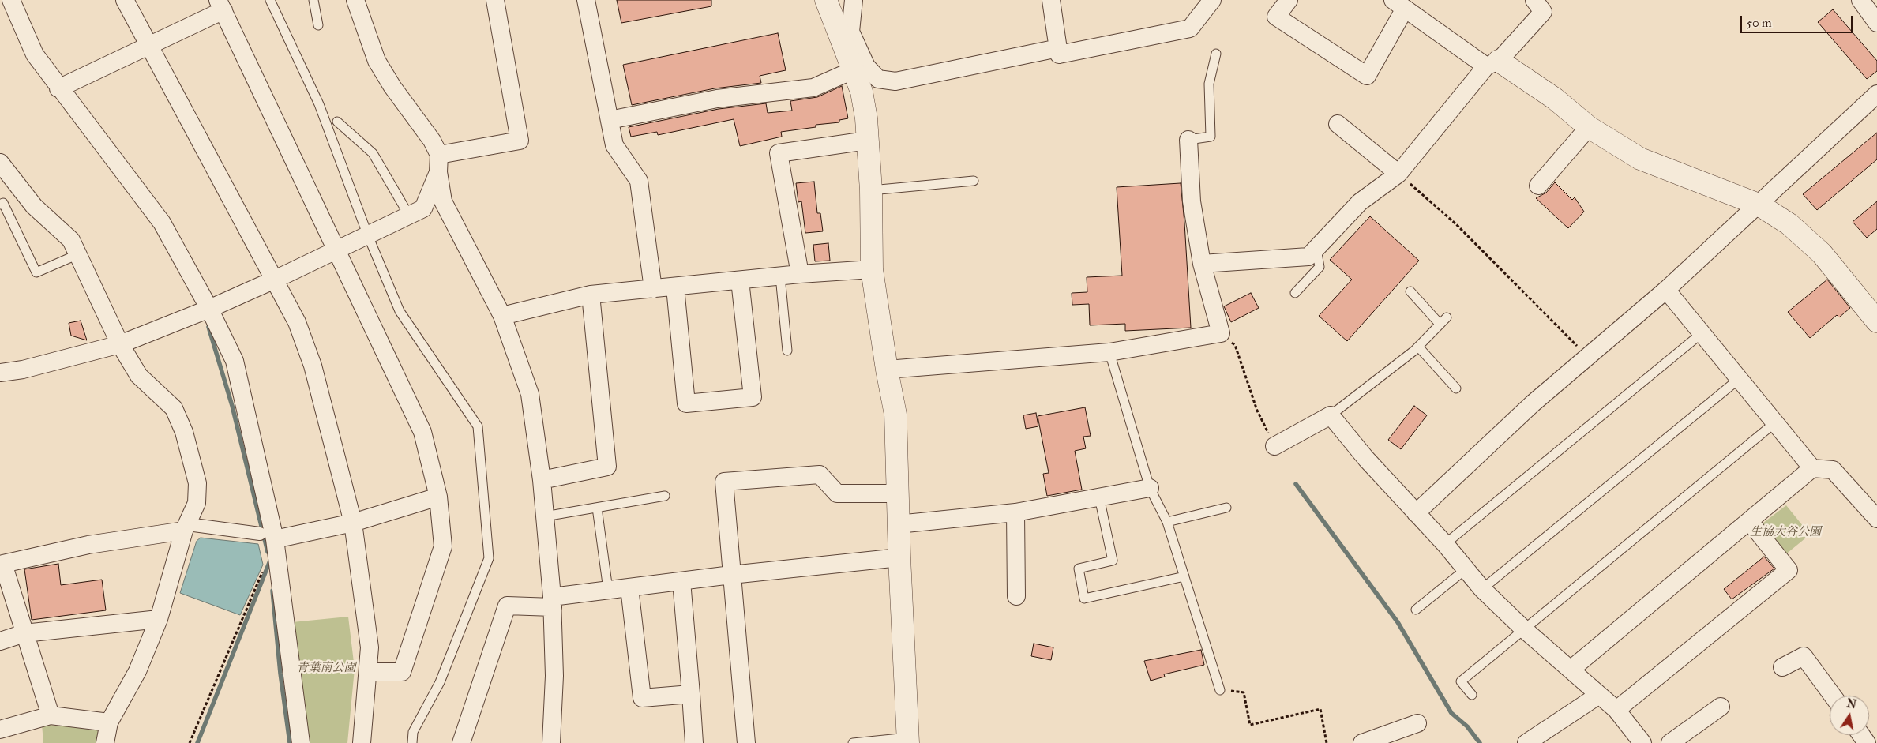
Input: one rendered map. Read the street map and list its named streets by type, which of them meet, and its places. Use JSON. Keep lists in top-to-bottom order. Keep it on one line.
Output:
{"parks":["生協大谷公園","青葉南公園"],"scale_bar":"50 m","north":"top"}
